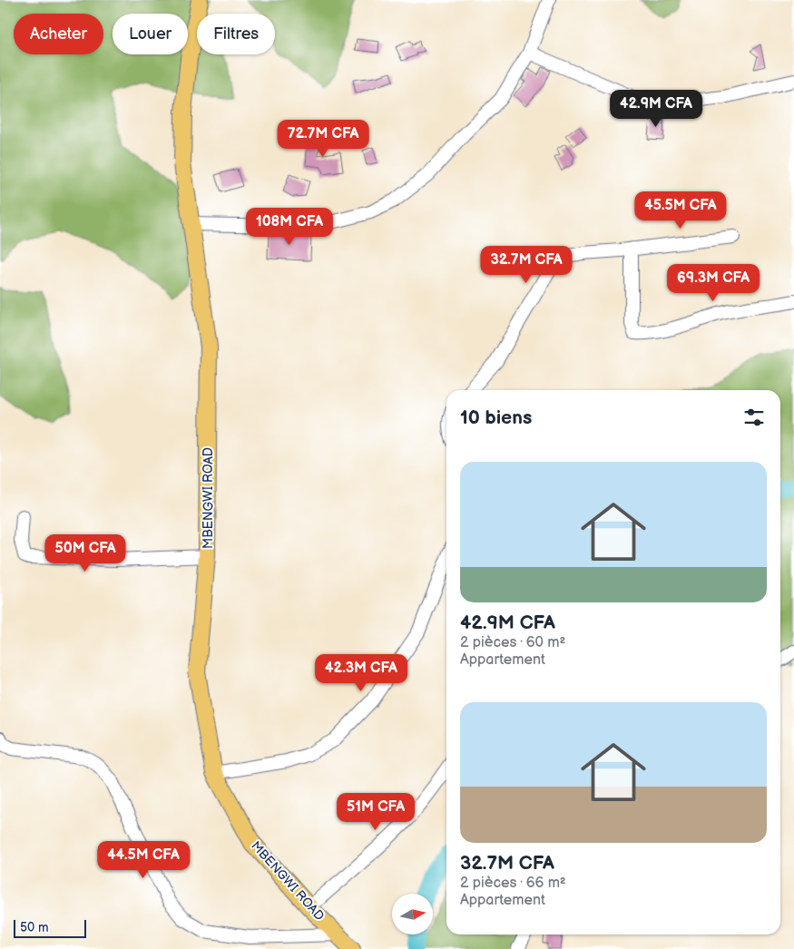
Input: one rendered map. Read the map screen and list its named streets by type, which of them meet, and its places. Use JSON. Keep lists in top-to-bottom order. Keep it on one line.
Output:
{"streets":{"main road":["MBENGWI ROAD"]},"scale_bar":"50 m","north":"right","page":{"chip":["Acheter","Louer","Filtres"],"price":["42.9M CFA","72.7M CFA","45.5M CFA","108M CFA","32.7M CFA","69.3M CFA","50M CFA","42.3M CFA","51M CFA","44.5M CFA"],"heading":"10 biens","list":[{"name":"42.9M CFA","note":"2 pièces · 60 m² · Appartement"},{"name":"32.7M CFA","note":"2 pièces · 66 m² · Appartement"}],"scale":"50 m"}}
